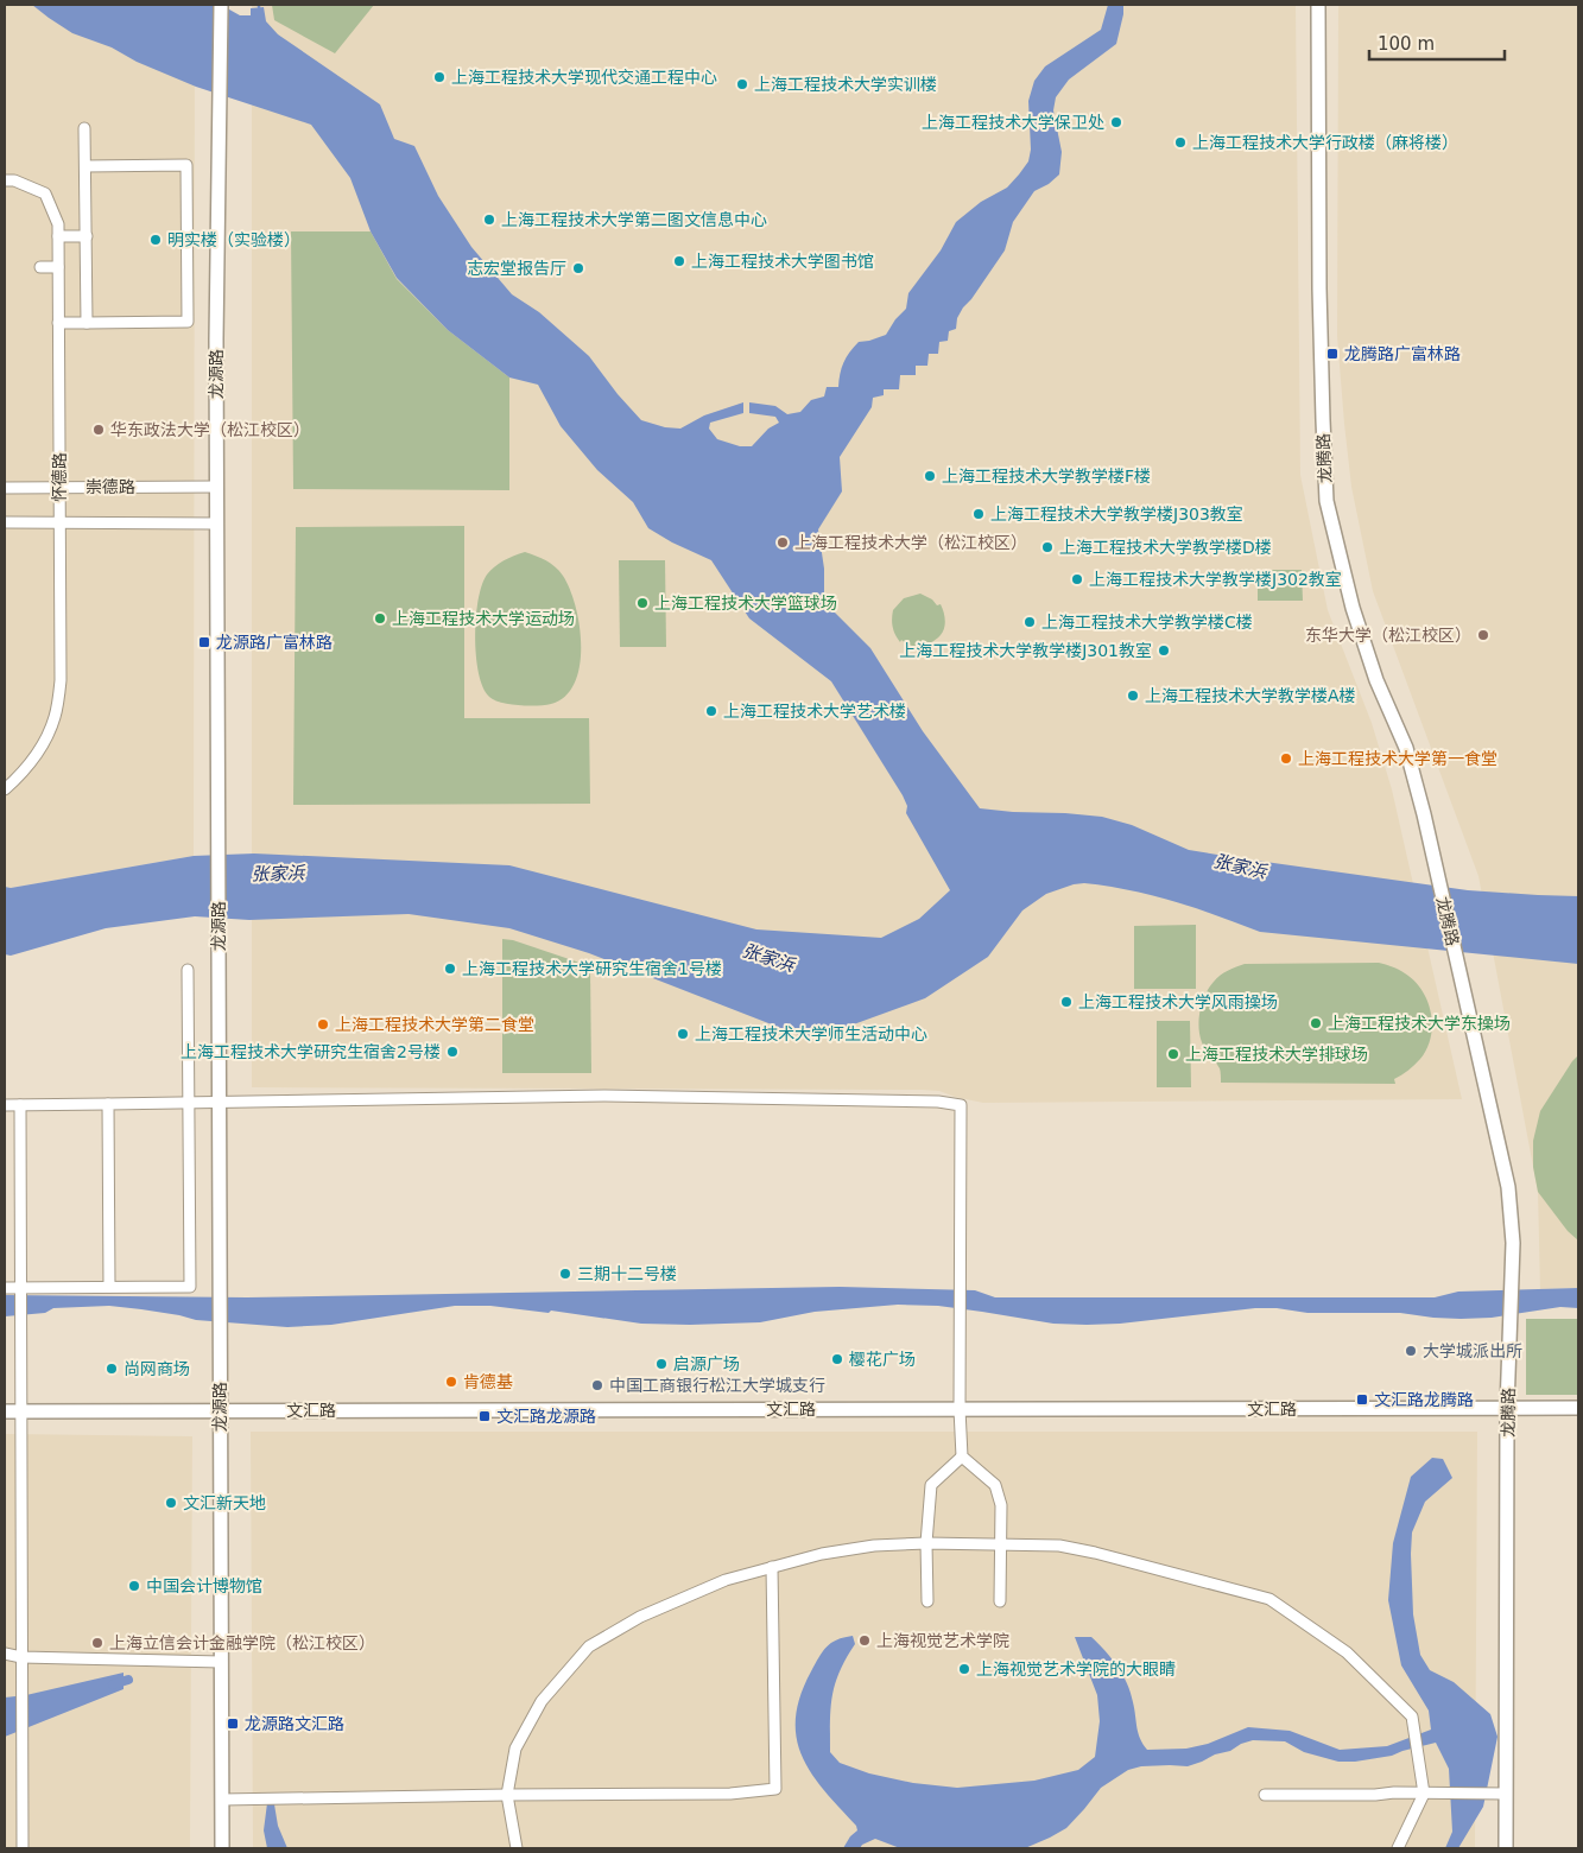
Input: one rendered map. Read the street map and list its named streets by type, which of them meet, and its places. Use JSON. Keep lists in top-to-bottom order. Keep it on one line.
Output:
{"streets":{"main road":["龙源路","龙腾路","文汇路"],"street":["怀德路","崇德路"]},"crossings":[["龙源路","崇德路"],["龙源路","文汇路"],["龙腾路","文汇路"],["怀德路","崇德路"]],"water":["张家浜"],"places":{"other":["上海工程技术大学现代交通工程中心","上海工程技术大学实训楼","上海工程技术大学保卫处","上海工程技术大学行政楼（麻将楼）","上海工程技术大学第二图文信息中心","明实楼（实验楼）","上海工程技术大学图书馆","志宏堂报告厅","华东政法大学（松江校区）","上海工程技术大学教学楼F楼","上海工程技术大学教学楼J303教室","上海工程技术大学（松江校区）","上海工程技术大学教学楼D楼","上海工程技术大学教学楼J302教室","上海工程技术大学篮球场","上海工程技术大学运动场","上海工程技术大学教学楼C楼","东华大学（松江校区）","上海工程技术大学教学楼J301教室","上海工程技术大学教学楼A楼","上海工程技术大学艺术楼","上海工程技术大学第一食堂","上海工程技术大学研究生宿舍1号楼","上海工程技术大学风雨操场","上海工程技术大学东操场","上海工程技术大学第二食堂","上海工程技术大学师生活动中心","上海工程技术大学研究生宿舍2号楼","上海工程技术大学排球场","三期十二号楼","大学城派出所","樱花广场","启源广场","尚网商场","肯德基","中国工商银行松江大学城支行","文汇新天地","中国会计博物馆","上海视觉艺术学院","上海立信会计金融学院（松江校区）","上海视觉艺术学院的大眼睛"],"transit":["龙腾路广富林路","龙源路广富林路","文汇路龙腾路","文汇路龙源路","龙源路文汇路"]},"scale_bar":"100 m"}
